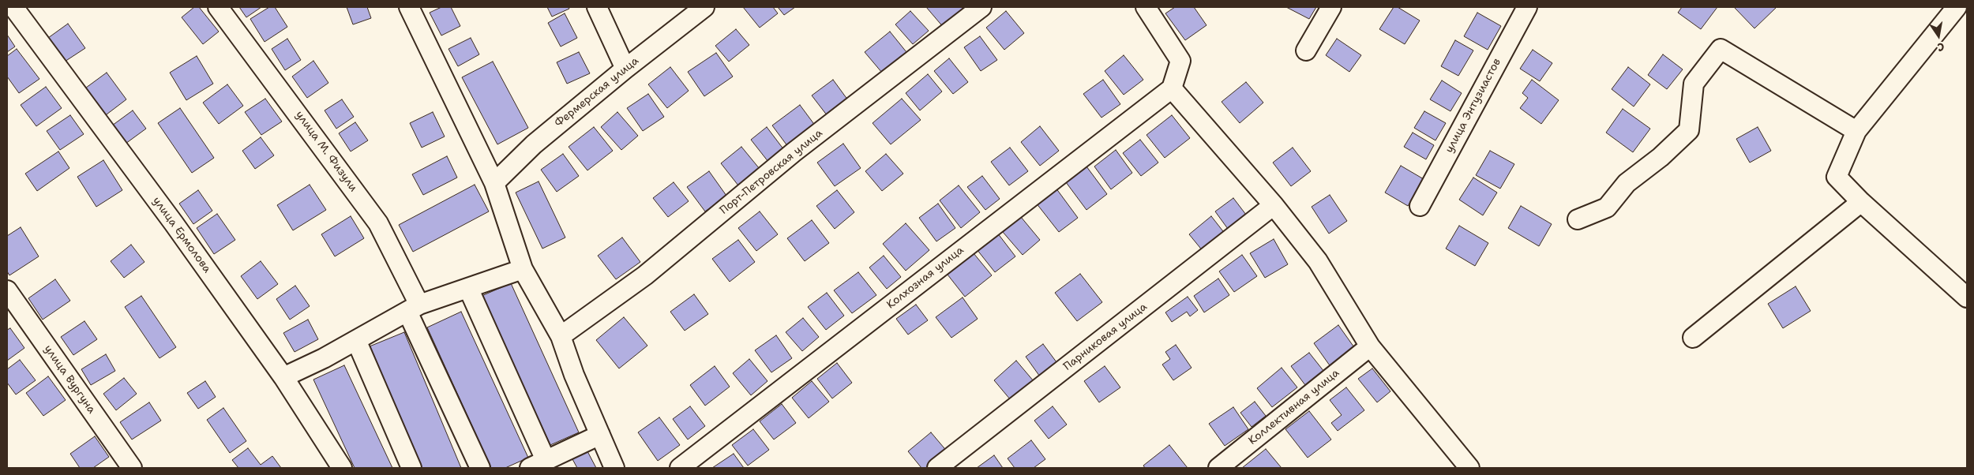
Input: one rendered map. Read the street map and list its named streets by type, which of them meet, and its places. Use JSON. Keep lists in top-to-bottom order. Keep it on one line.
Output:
{"streets":{"street":["Фермерская улица","улица Энтузиастов","улица М. Физули","Порт-Петровская улица","улица Ермолова","Колхозная улица","Парниковая улица","улица Вургуна","Коллективная улица"]},"north":"bottom"}
